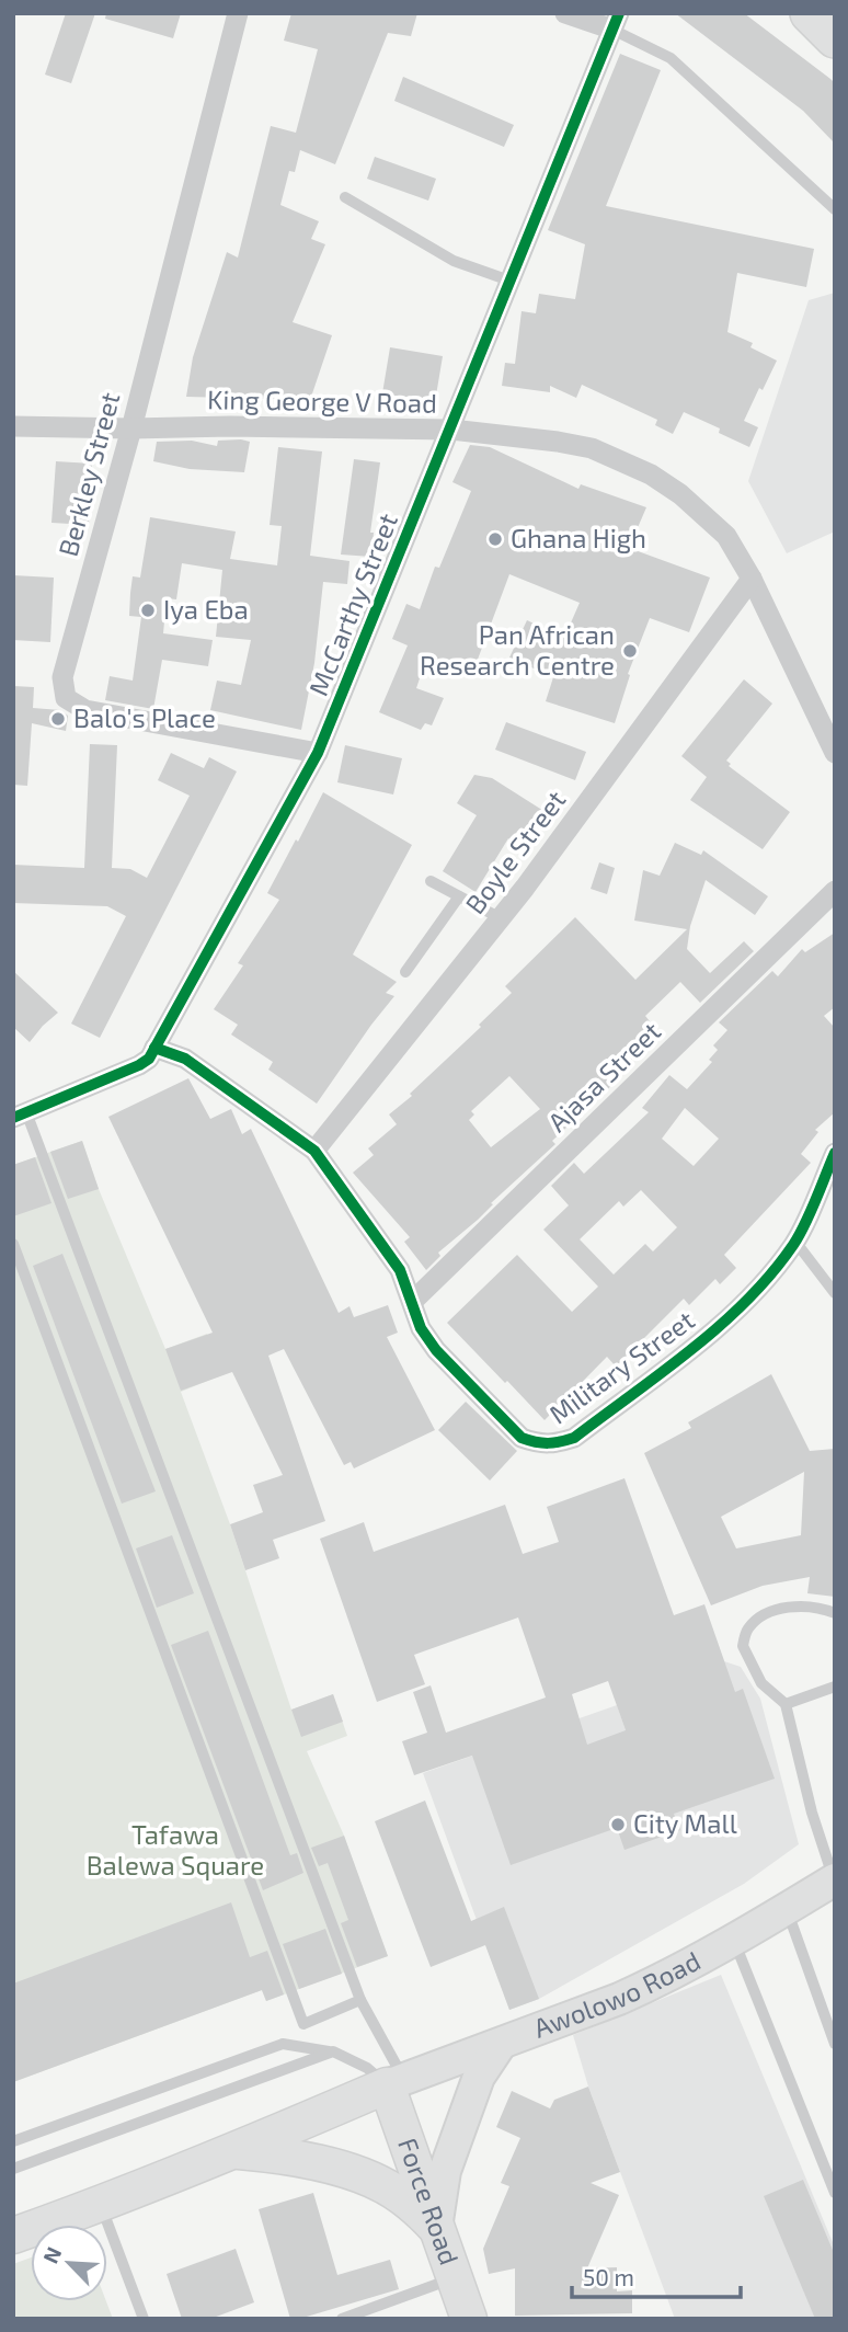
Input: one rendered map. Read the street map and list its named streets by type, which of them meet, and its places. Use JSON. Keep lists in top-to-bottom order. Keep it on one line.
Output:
{"streets":{"main road":["Awolowo Road","Force Road"],"street":["King George V Road","Berkley Street","McCarthy Street","Boyle Street","Ajasa Street","Military Street"]},"crossings":[["King George V Road","Berkley Street"],["King George V Road","McCarthy Street"],["King George V Road","Boyle Street"],["Berkley Street","McCarthy Street"],["McCarthy Street","Military Street"],["Boyle Street","Military Street"],["Ajasa Street","Military Street"],["Awolowo Road","Force Road"]],"parks":["Tafawa Balewa Square"],"places":["Ghana High","Iya Eba","Pan African Research Centre","Balo's Place","City Mall"],"scale_bar":"50 m","north":"top left"}
